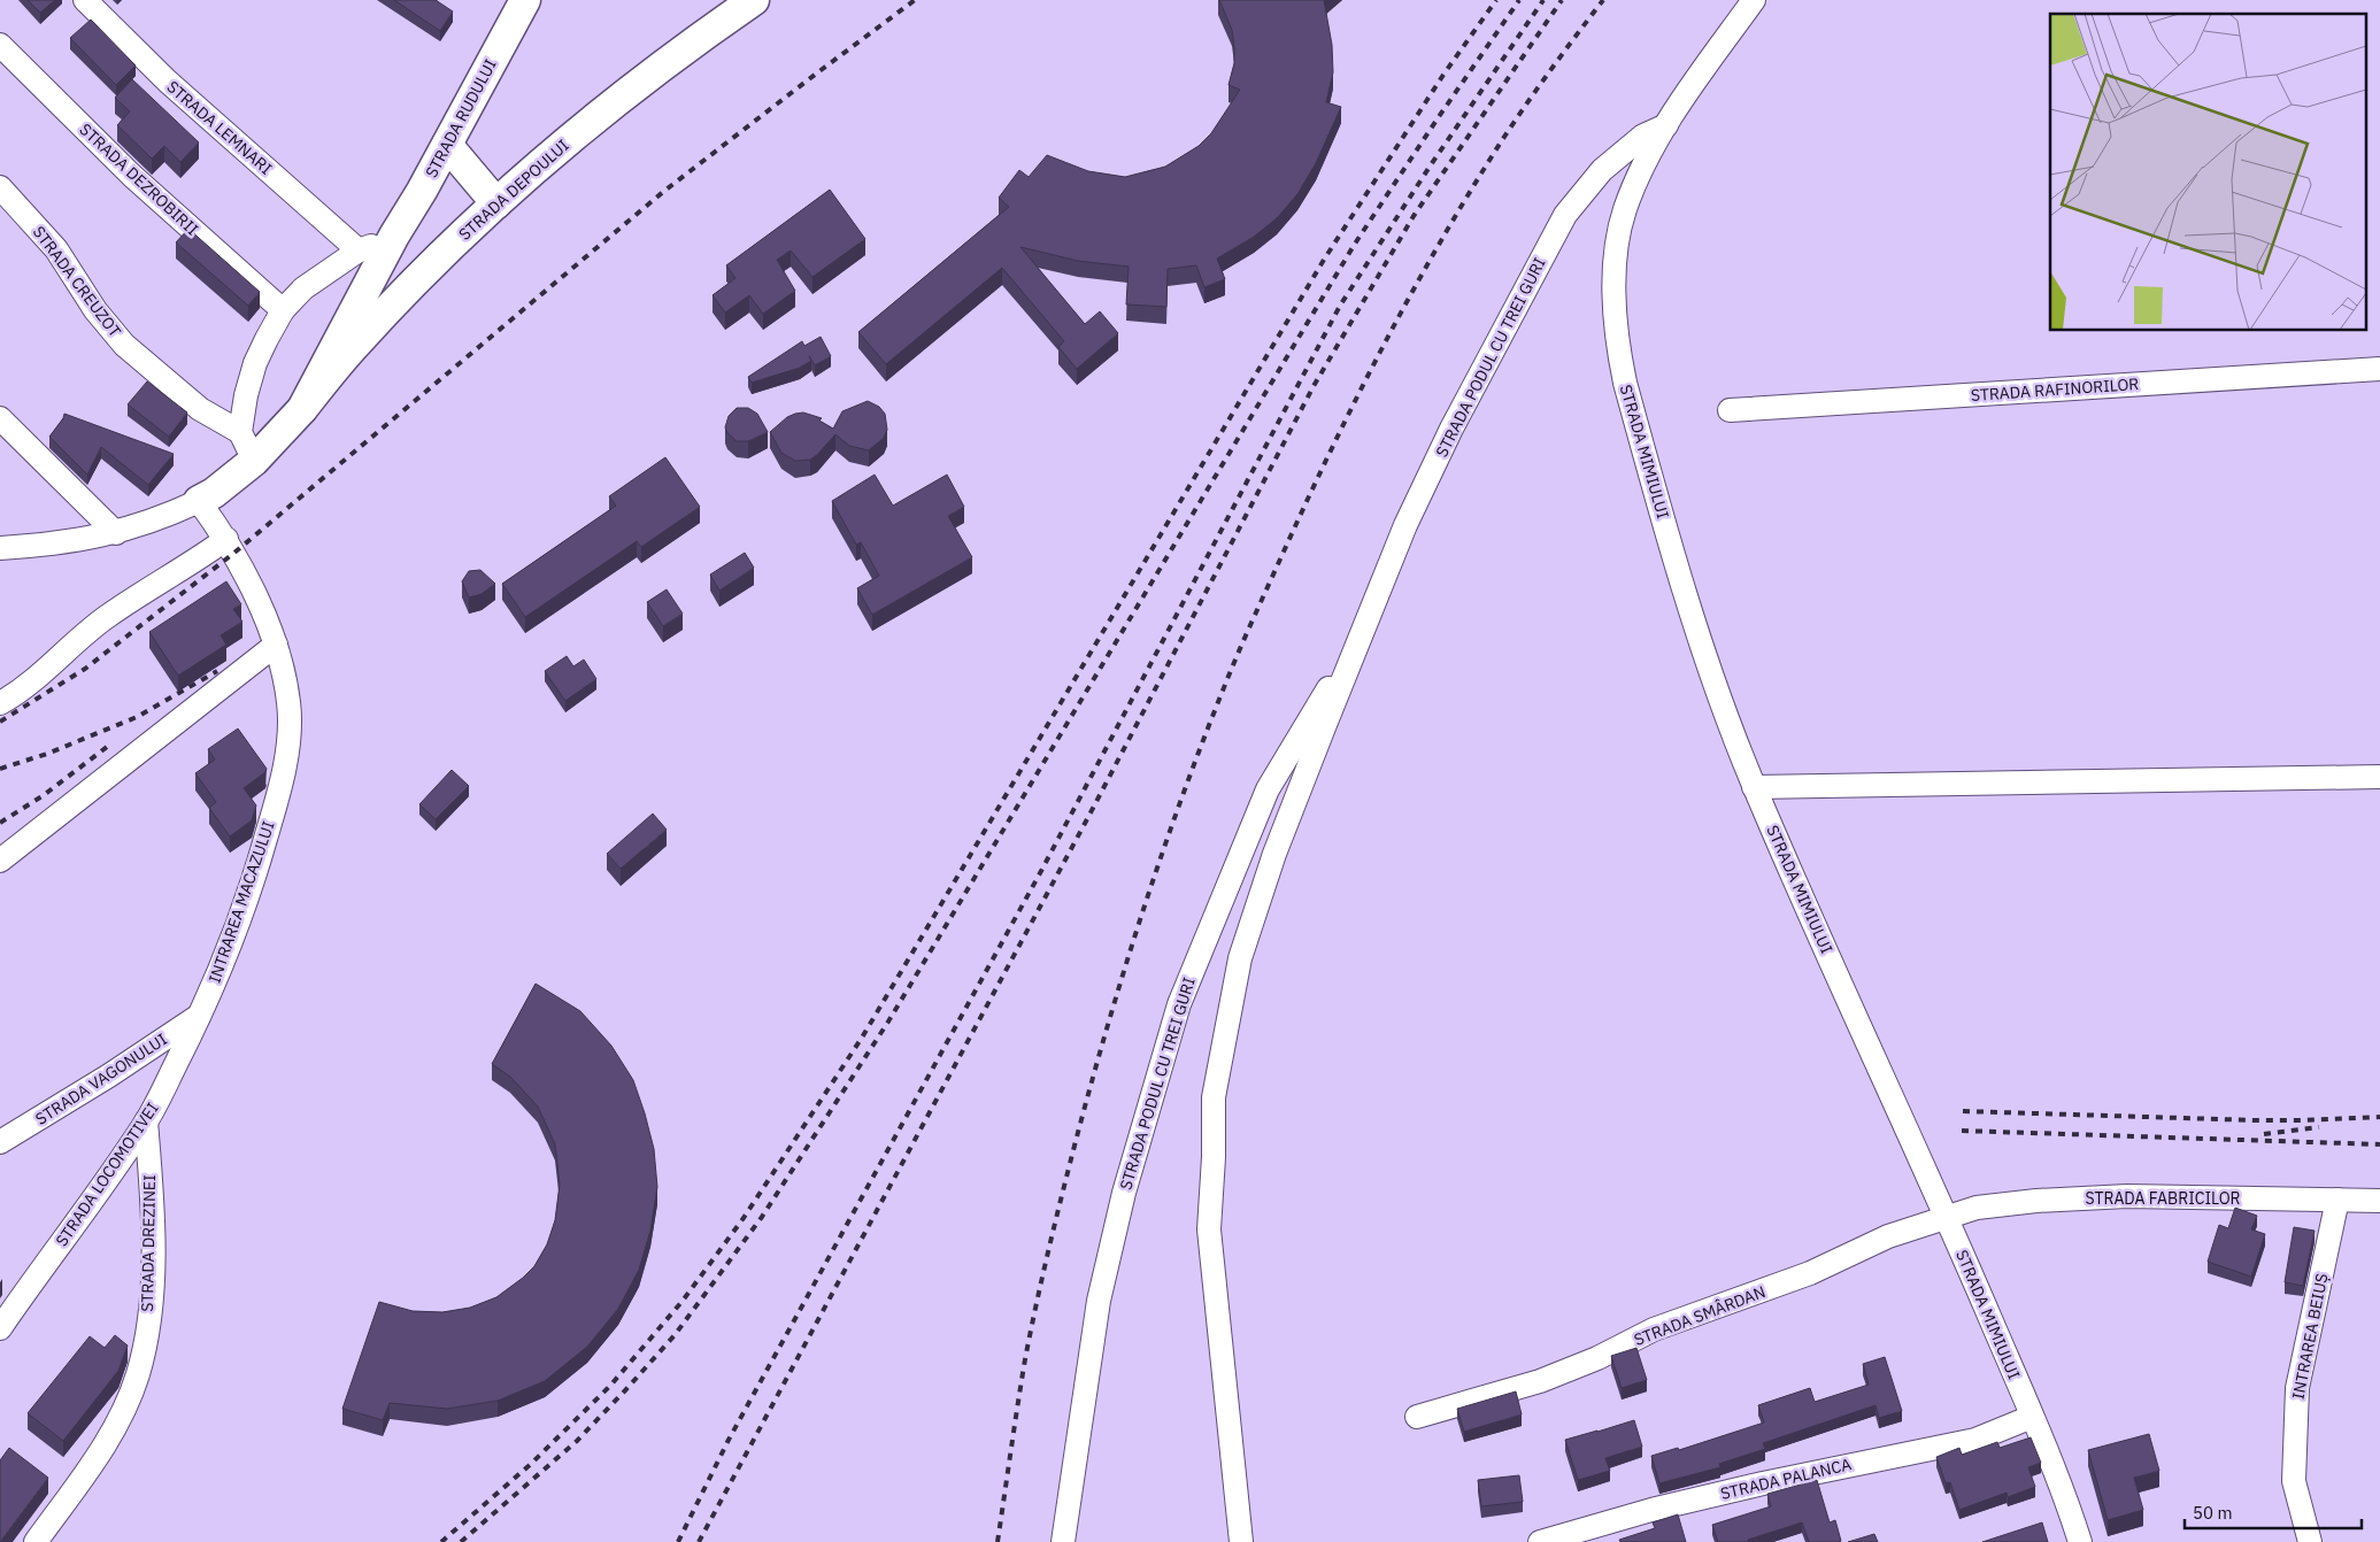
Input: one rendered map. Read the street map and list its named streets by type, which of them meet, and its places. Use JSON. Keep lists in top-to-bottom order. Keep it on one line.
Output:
{"streets":{"main road":["STRADA RUDULUI","STRADA DEPOULUI"],"street":["STRADA LEMNARI","STRADA DEZROBIRII","STRADA CREUZOT","STRADA PODUL CU TREI GURI","STRADA RAFINORILOR","STRADA MIMIULUI","INTRAREA MACAZULUI","STRADA VAGONULUI","STRADA LOCOMOTIVEI","STRADA FABRICILOR","STRADA DREZINEI","STRADA SMÂRDAN","INTRAREA BEIUȘ","STRADA PALANCA"]},"crossings":[["STRADA RUDULUI","STRADA DEPOULUI"],["STRADA RUDULUI","INTRAREA MACAZULUI"],["STRADA PODUL CU TREI GURI","STRADA MIMIULUI"],["STRADA MIMIULUI","STRADA FABRICILOR"],["STRADA MIMIULUI","STRADA SMÂRDAN"],["STRADA MIMIULUI","STRADA PALANCA"],["INTRAREA MACAZULUI","STRADA VAGONULUI"],["INTRAREA MACAZULUI","STRADA LOCOMOTIVEI"],["STRADA VAGONULUI","STRADA LOCOMOTIVEI"],["STRADA LOCOMOTIVEI","STRADA DREZINEI"],["STRADA FABRICILOR","STRADA SMÂRDAN"],["STRADA FABRICILOR","INTRAREA BEIUȘ"]],"scale_bar":"50 m"}
